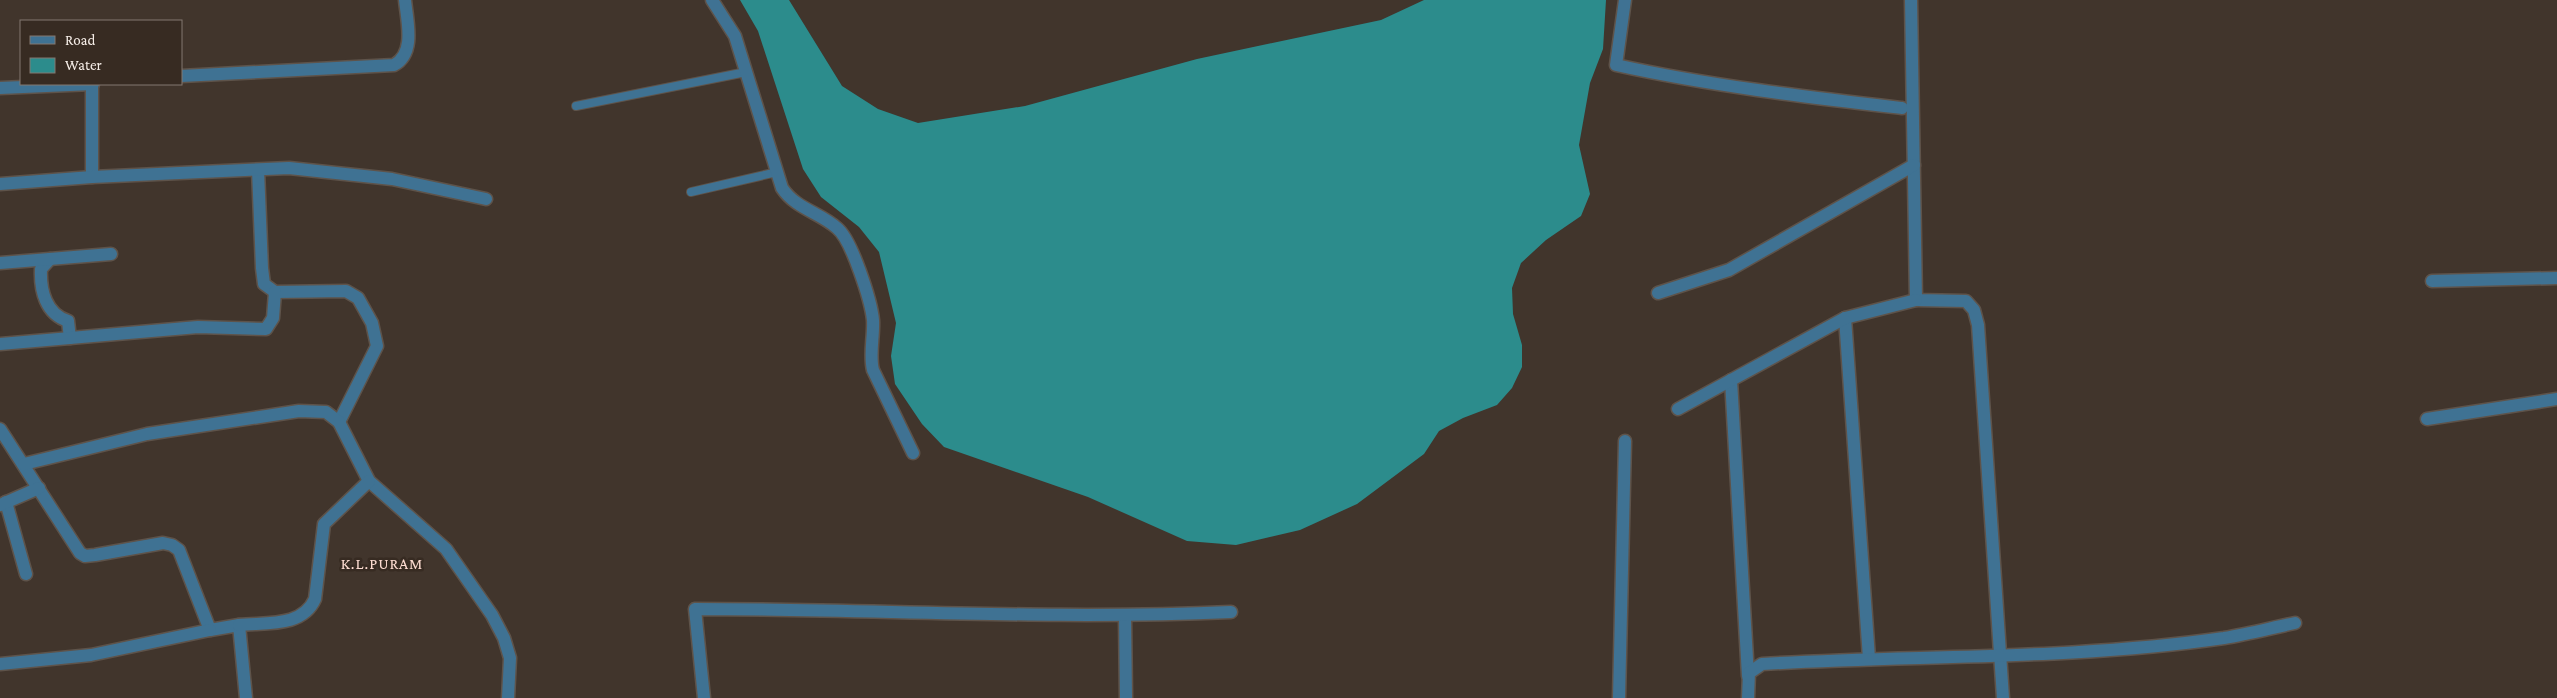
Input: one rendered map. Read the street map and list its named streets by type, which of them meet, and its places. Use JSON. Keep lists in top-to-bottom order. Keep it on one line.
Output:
{"districts":["K.L.PURAM"],"legend":["Road","Water"]}
